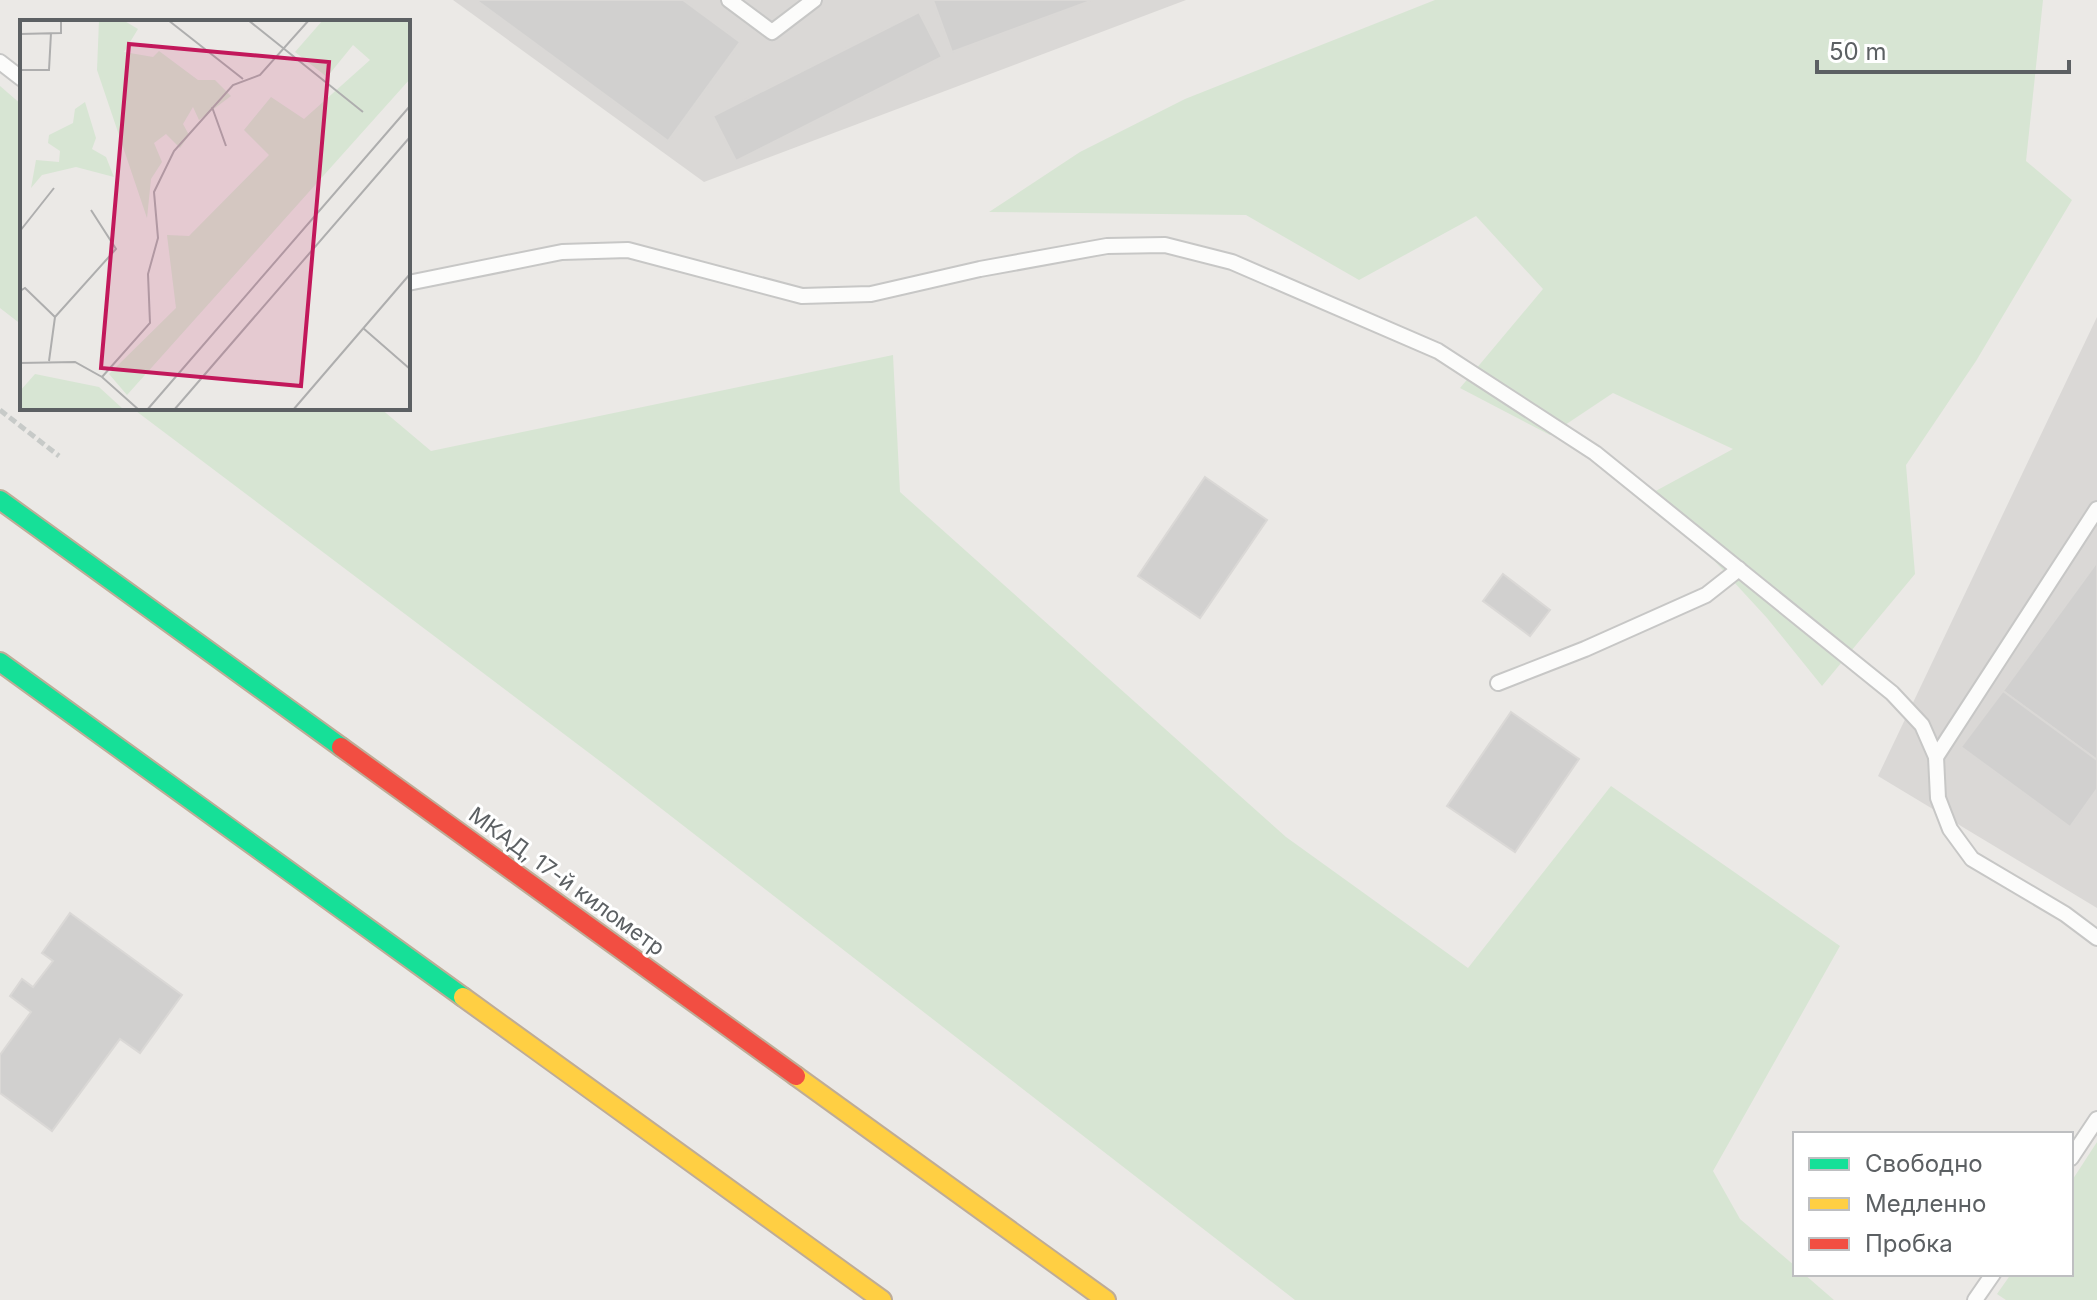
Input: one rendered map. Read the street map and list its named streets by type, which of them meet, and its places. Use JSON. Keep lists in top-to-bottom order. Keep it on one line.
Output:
{"streets":{"highway":["МКАД, 17-й километр"]},"legend":["Свободно","Медленно","Пробка"],"scale_bar":"50 m"}
